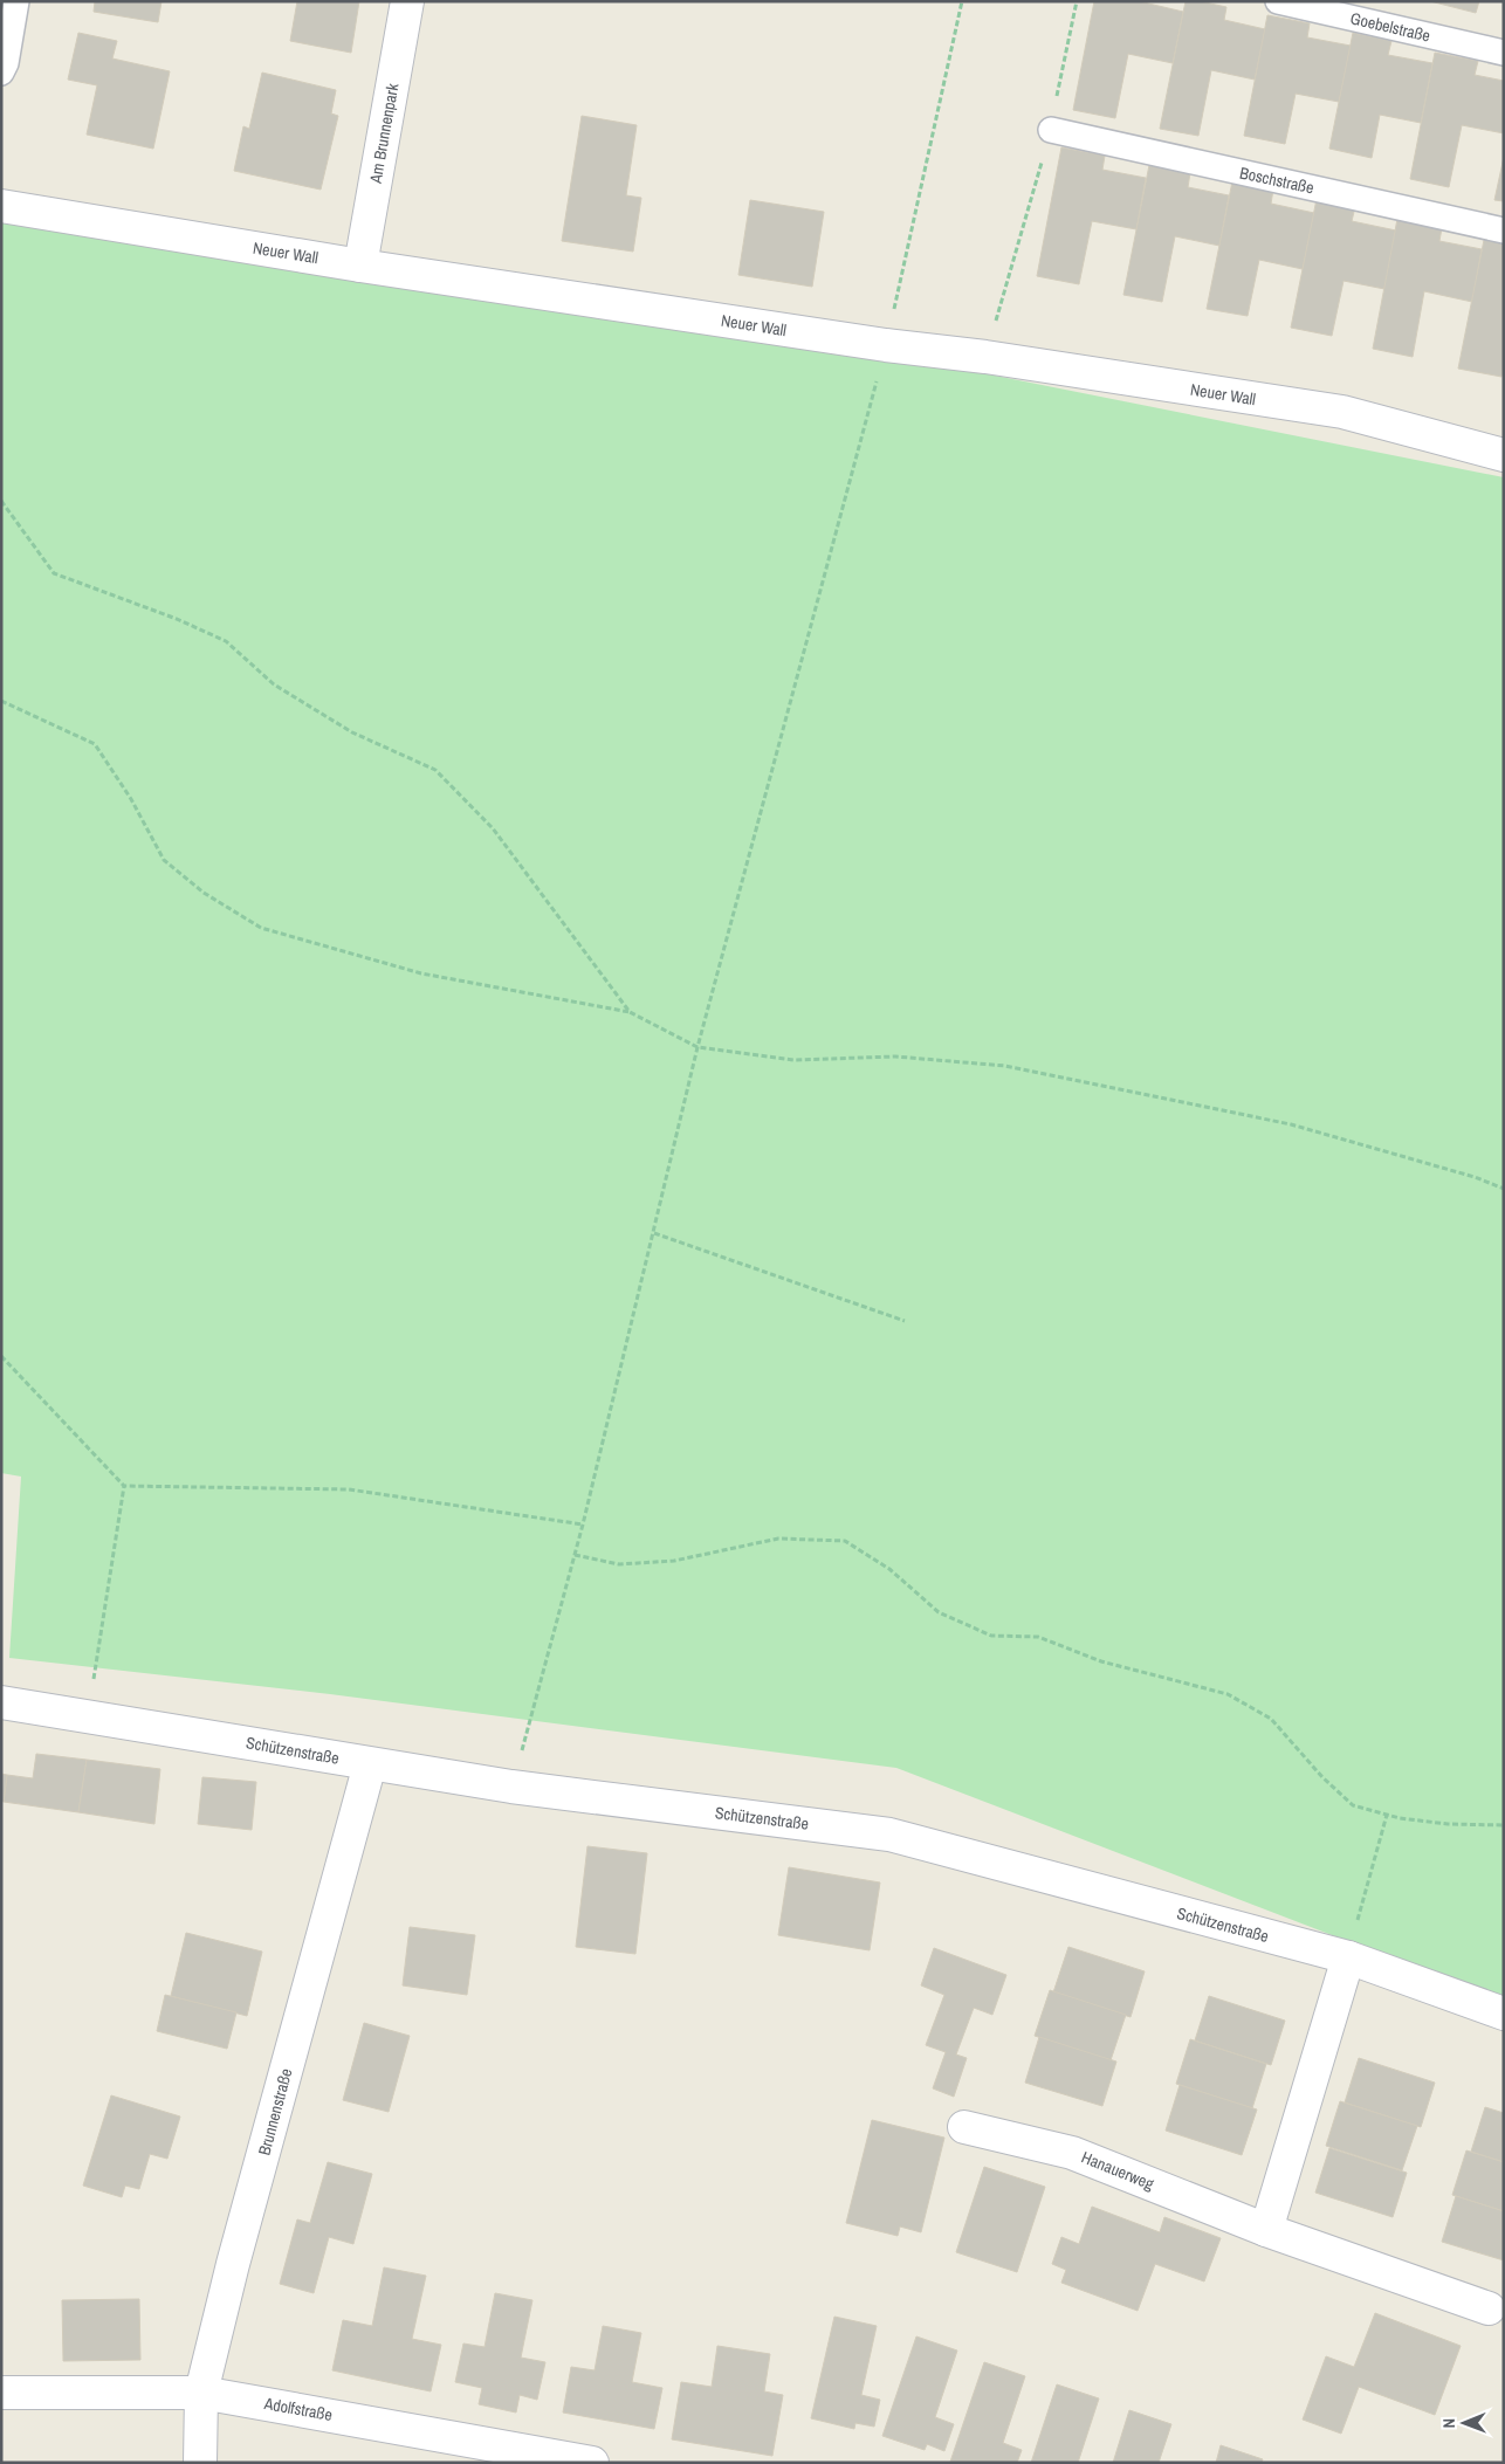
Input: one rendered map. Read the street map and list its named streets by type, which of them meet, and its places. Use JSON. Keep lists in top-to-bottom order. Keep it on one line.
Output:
{"streets":{"street":["Am Brunnenpark","Neuer Wall","Schützenstraße","Brunnenstraße","Hanauerweg","Adolfstraße"],"lane":["Goebelstraße","Boschstraße"]},"crossings":[["Am Brunnenpark","Neuer Wall"],["Schützenstraße","Brunnenstraße"],["Brunnenstraße","Adolfstraße"]],"north":"left"}
